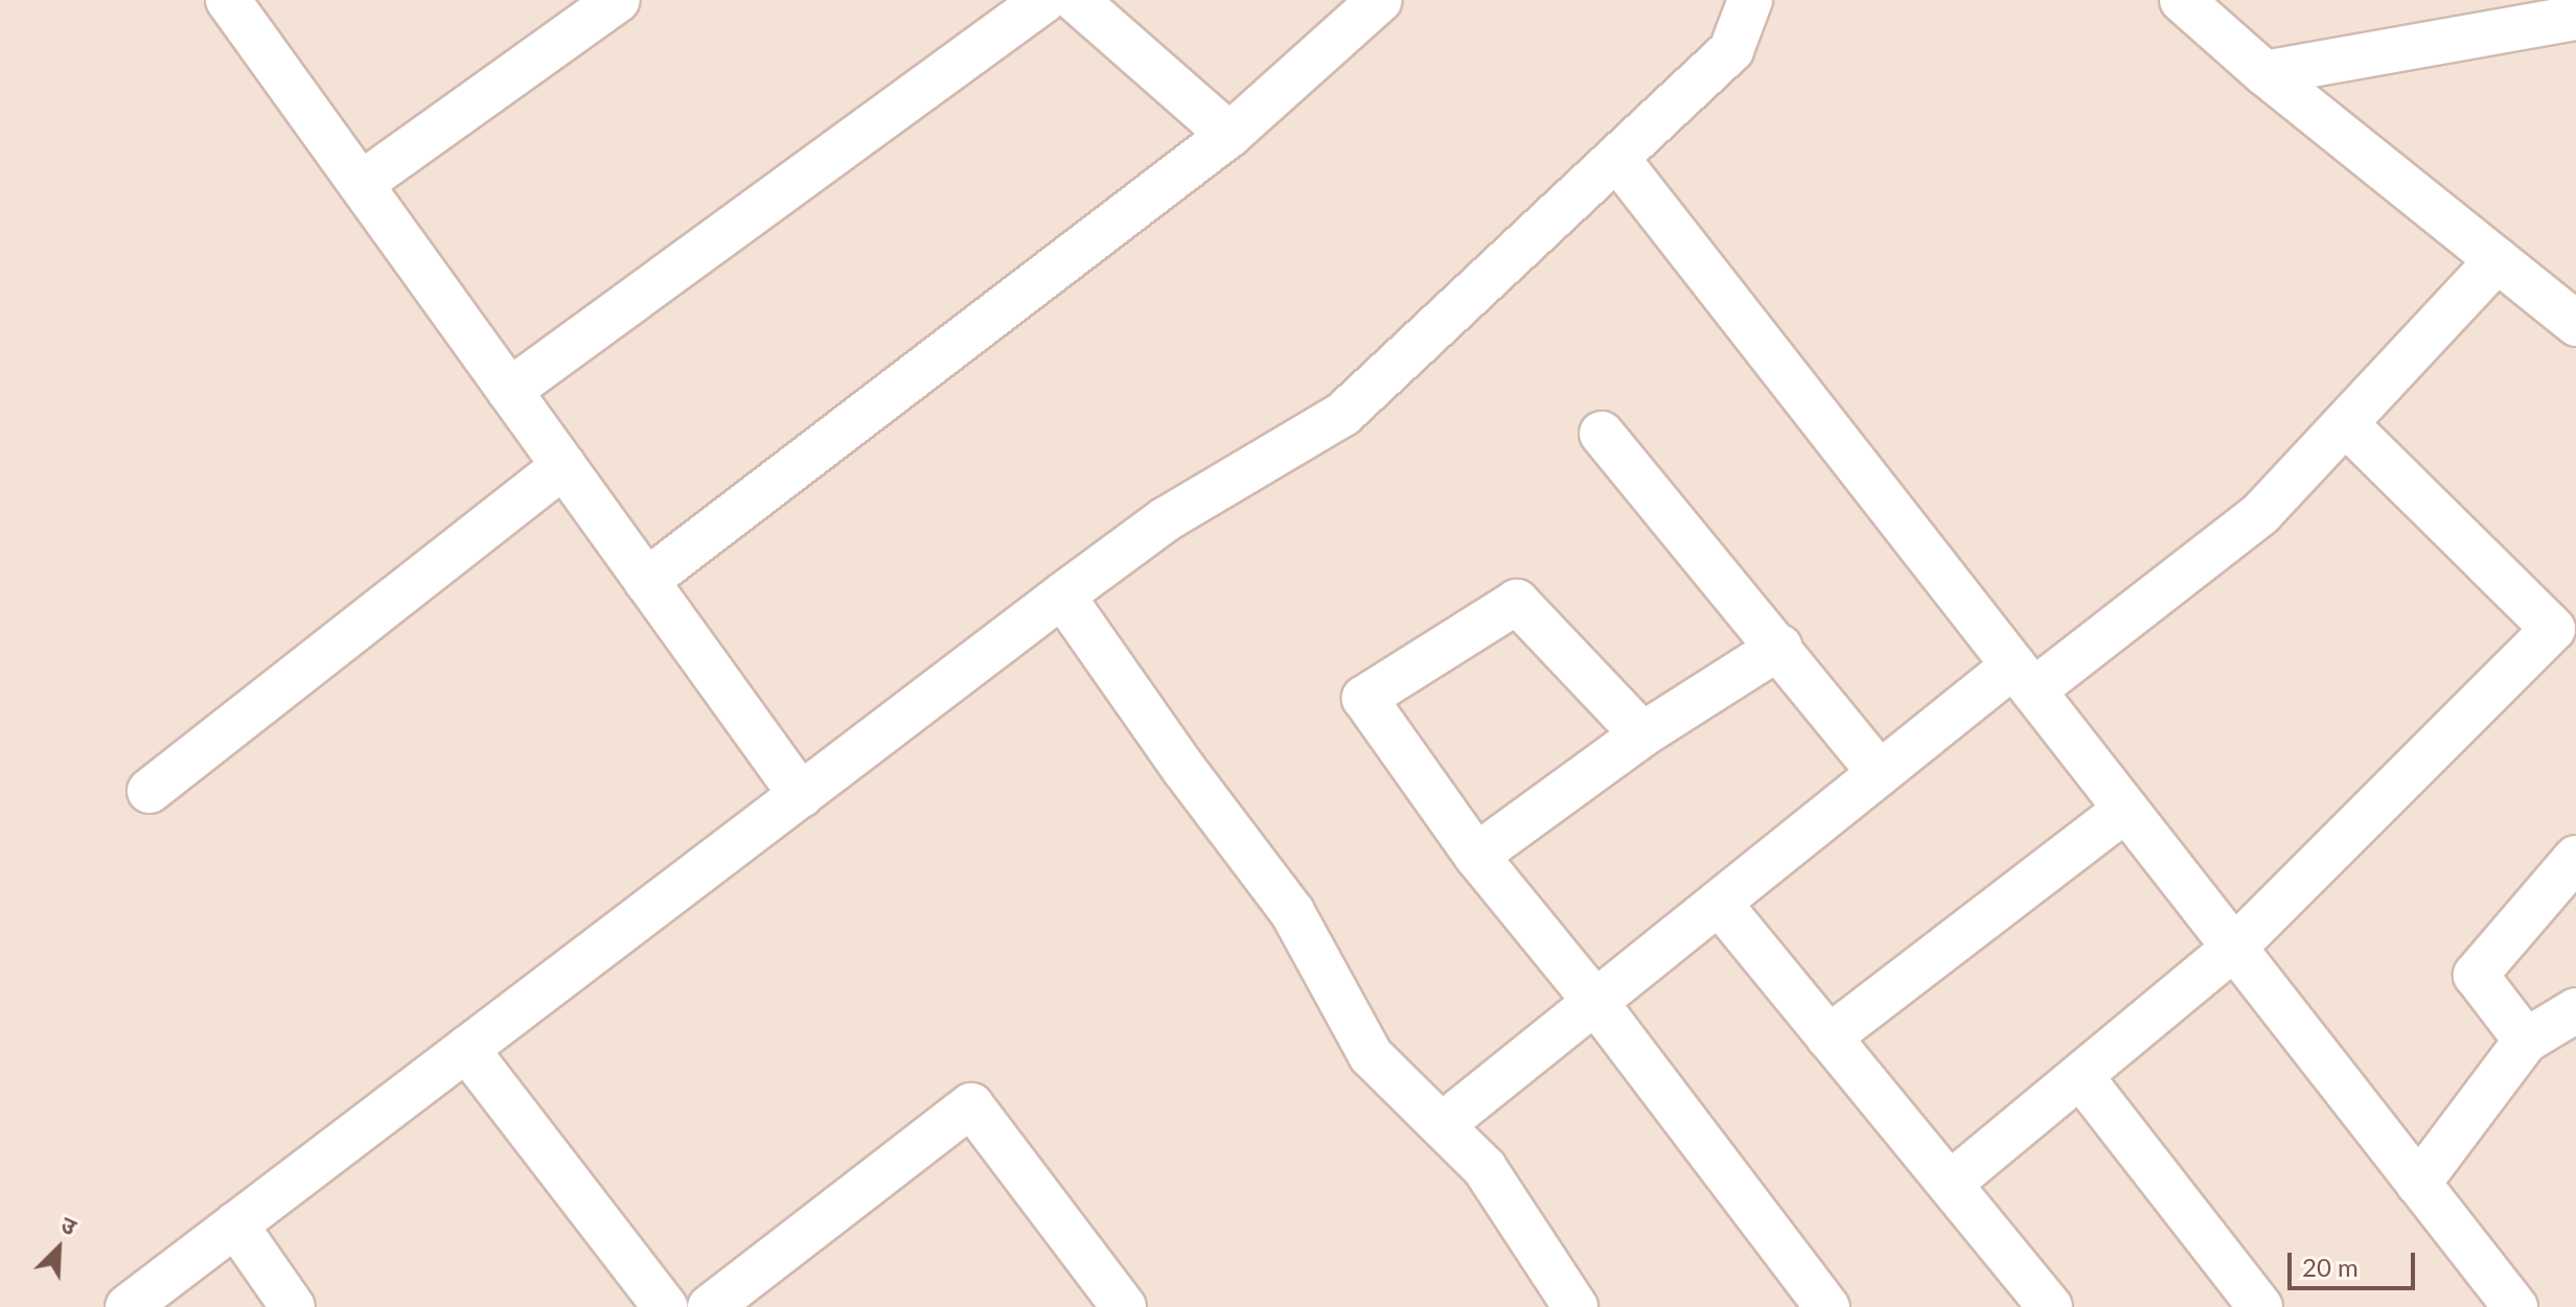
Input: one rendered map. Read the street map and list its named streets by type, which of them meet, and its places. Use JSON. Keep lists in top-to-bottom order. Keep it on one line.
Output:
{"scale_bar":"20 m","north":"top right"}
